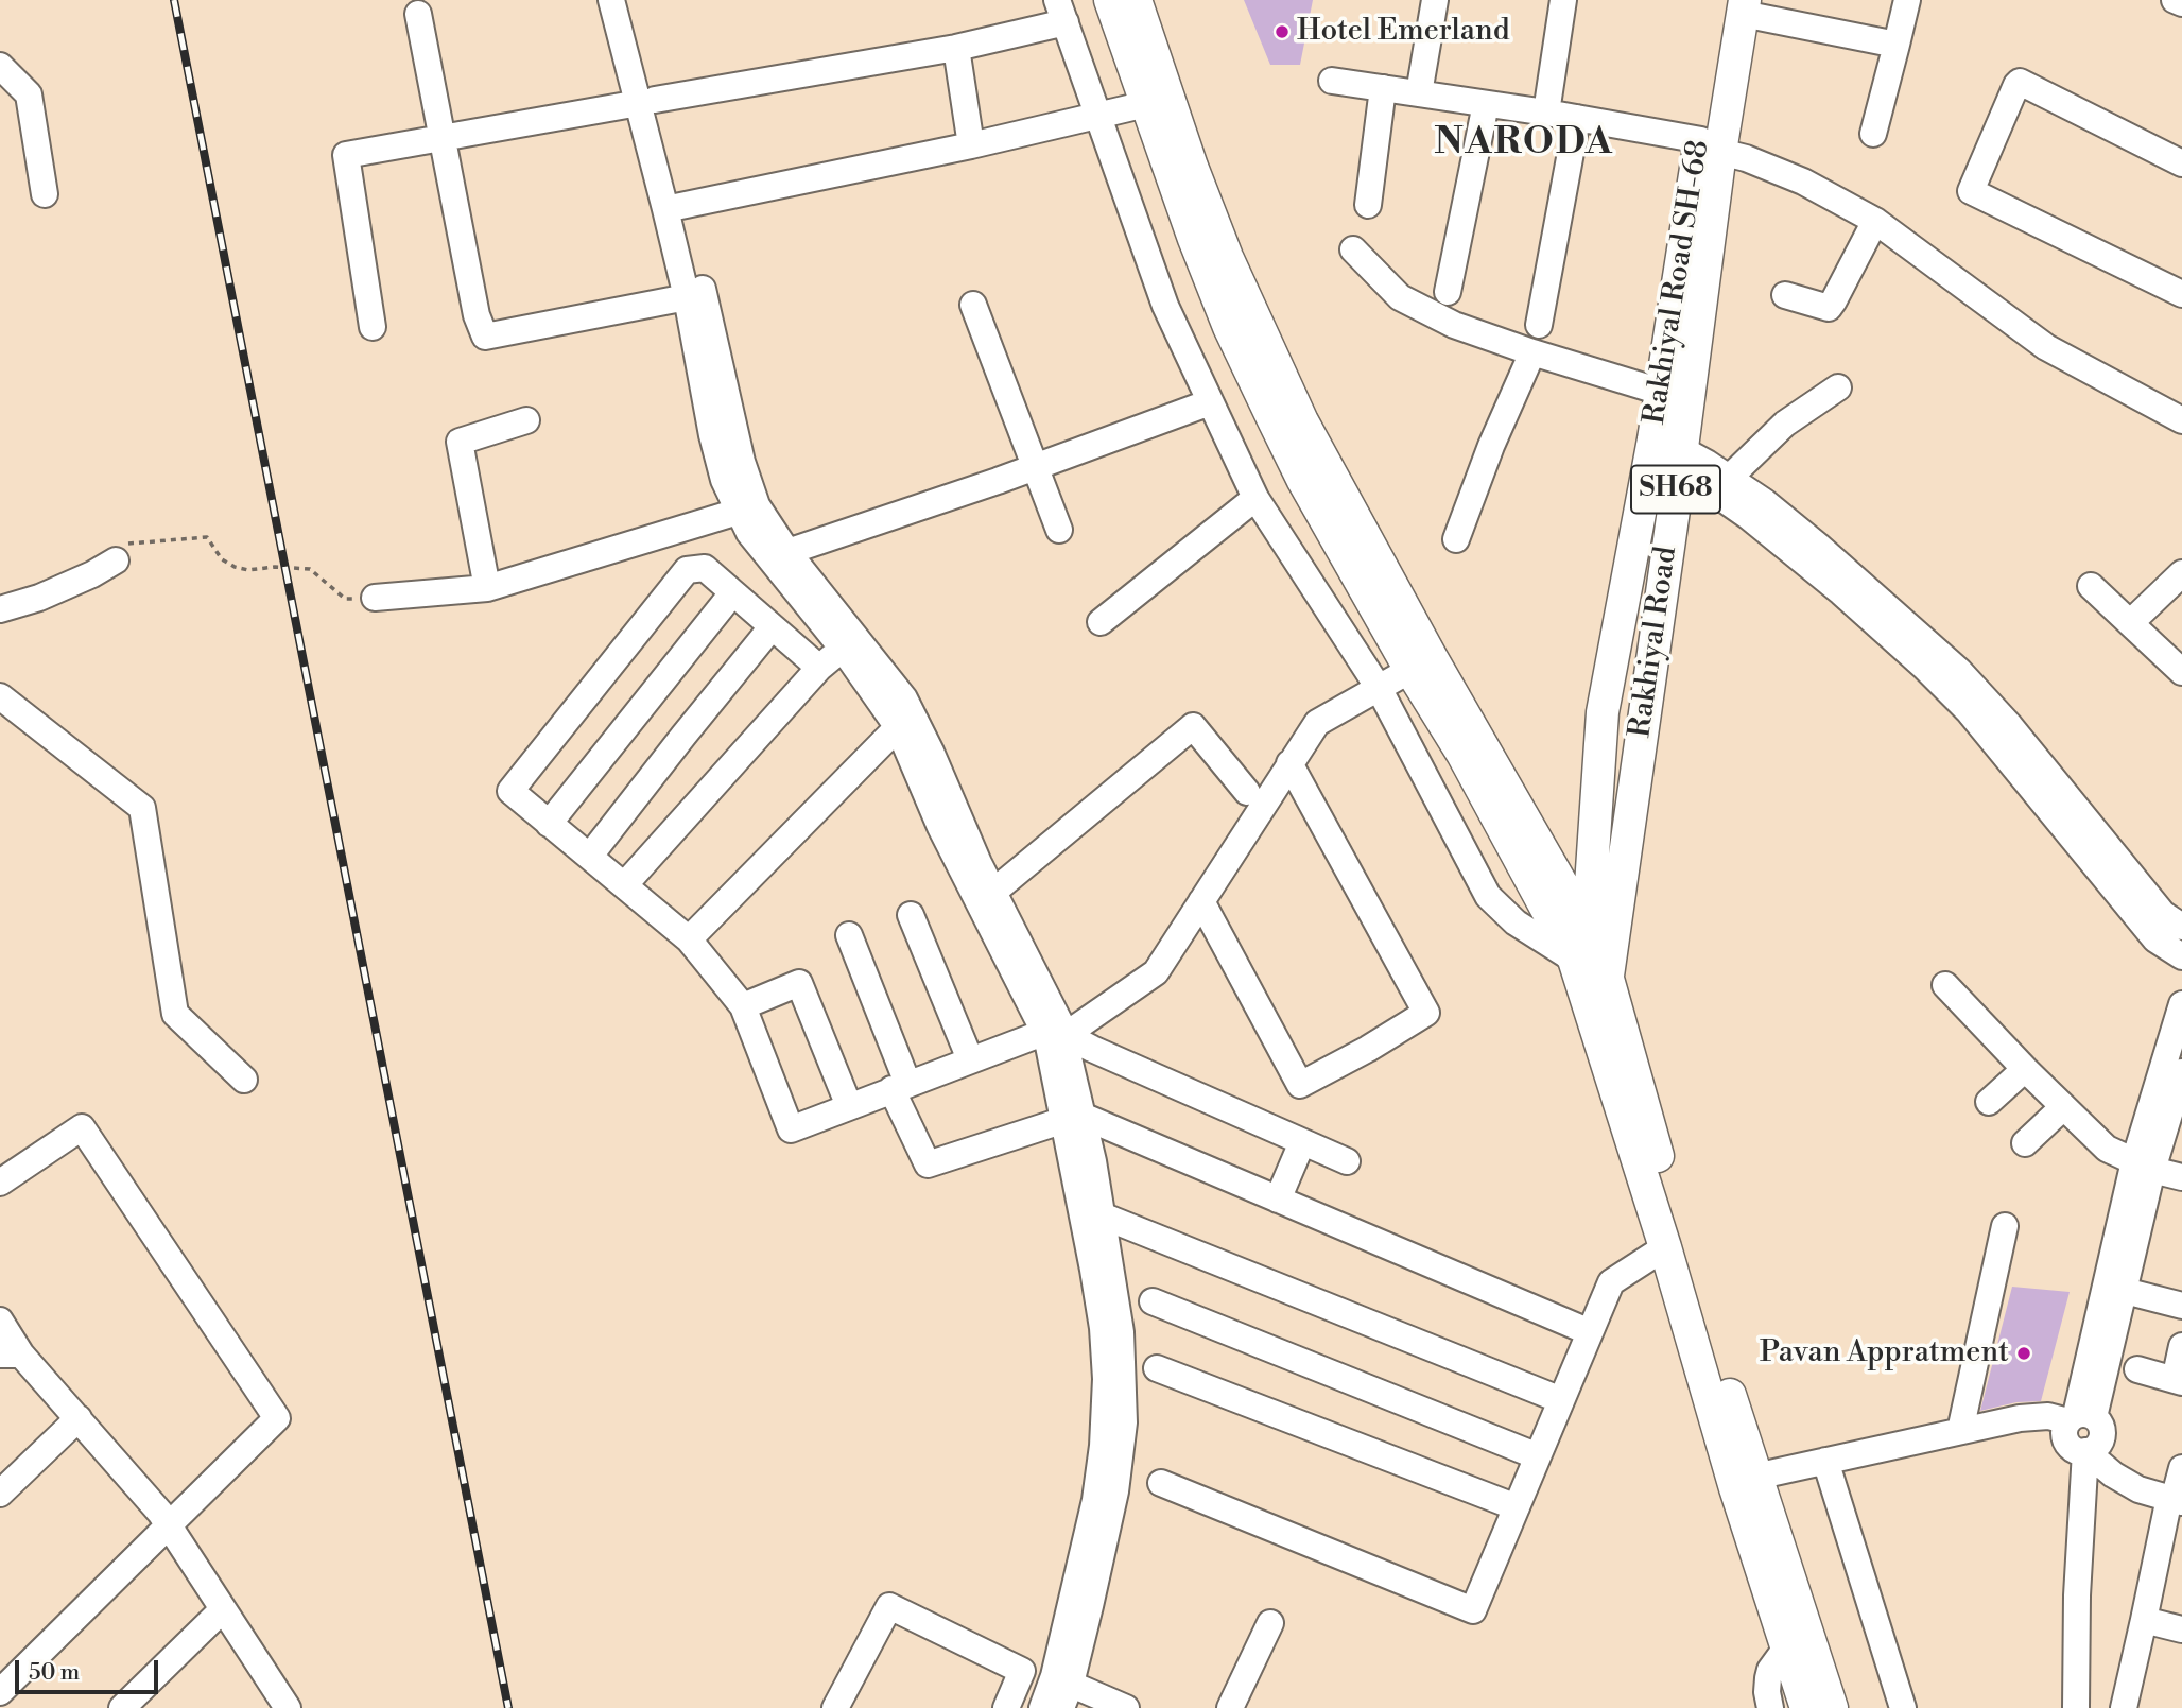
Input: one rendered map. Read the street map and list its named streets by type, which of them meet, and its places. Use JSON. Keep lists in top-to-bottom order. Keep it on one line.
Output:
{"streets":{"main road":["Rakhiyal Road SH-68","SH68","Rakhiyal Road"]},"crossings":[["Rakhiyal Road SH-68","Rakhiyal Road"]],"districts":["NARODA"],"places":["Hotel Emerland","Pavan Appratment"],"scale_bar":"50 m"}
